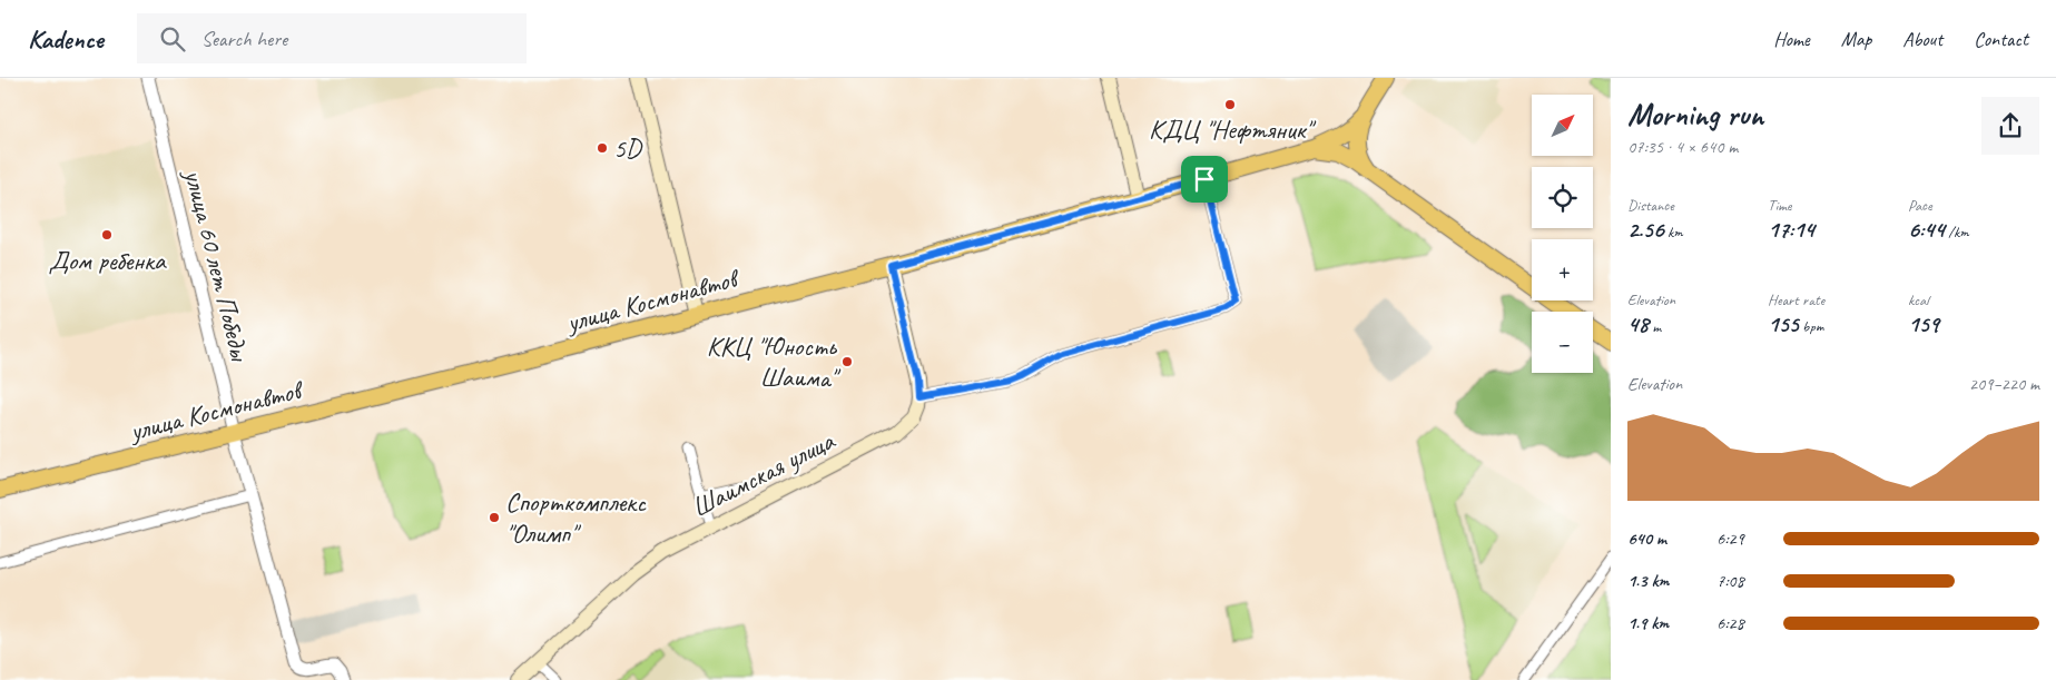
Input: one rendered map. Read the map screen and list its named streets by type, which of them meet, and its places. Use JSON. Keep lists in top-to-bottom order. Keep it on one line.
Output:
{"streets":{"main road":["улица Космонавтов","Шаимская улица"],"street":["улица 60 лет Победы"]},"crossings":[["улица 60 лет Победы","улица Космонавтов"]],"places":["КДЦ \"Нефтяник\"","5D","Дом ребенка","ККЦ \"Юность Шаима\"","Спорткомплекс \"Олимп\""],"north":"top right","page":{"header":"Kadence","search":"Search here","nav":["Home","Map","About","Contact"],"heading":["Morning run","07:35 · 4 × 640 m"],"map_buttons":["+","−"],"stats":[["Distance","2.56 km"],["Time","17:14"],["Pace","6:44 /km"],["Elevation","48 m"],["Heart rate","155 bpm"],["kcal","159"]],"chart":["Elevation","209–220 m"],"list":[{"name":"640 m","note":"6:29"},{"name":"1.3 km","note":"7:08"},{"name":"1.9 km","note":"6:28"}]}}
